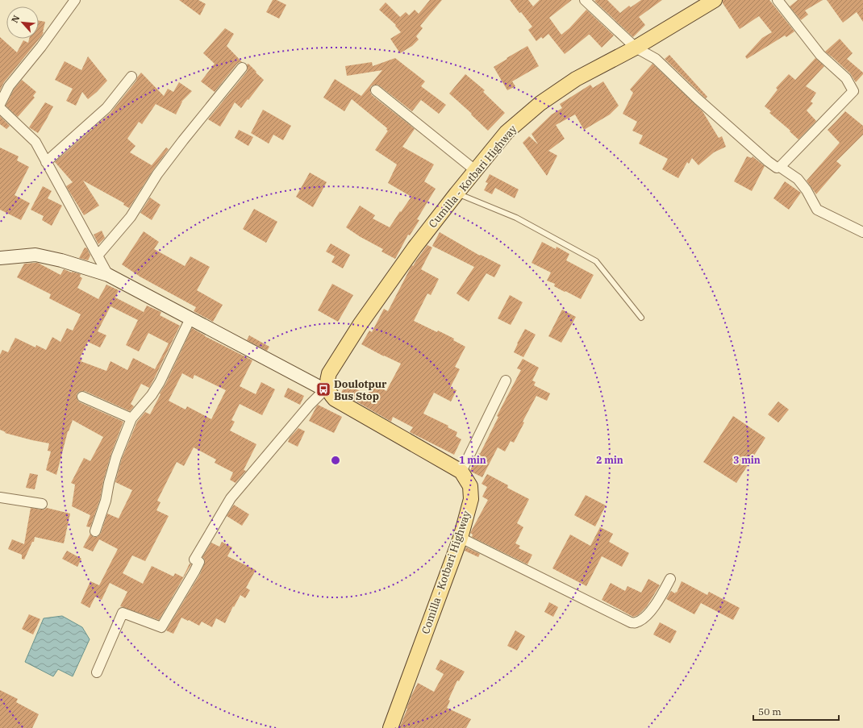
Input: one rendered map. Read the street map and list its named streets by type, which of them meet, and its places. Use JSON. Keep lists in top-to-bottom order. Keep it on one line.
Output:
{"streets":{"main road":["Cumilla - Kotbari Highway","Comilla - Kotbari Highway"]},"places":{"bus stop":["Doulotpur Bus Stop"]},"scale_bar":"50 m","north":"top left","rings":["1 min","2 min","3 min"]}
